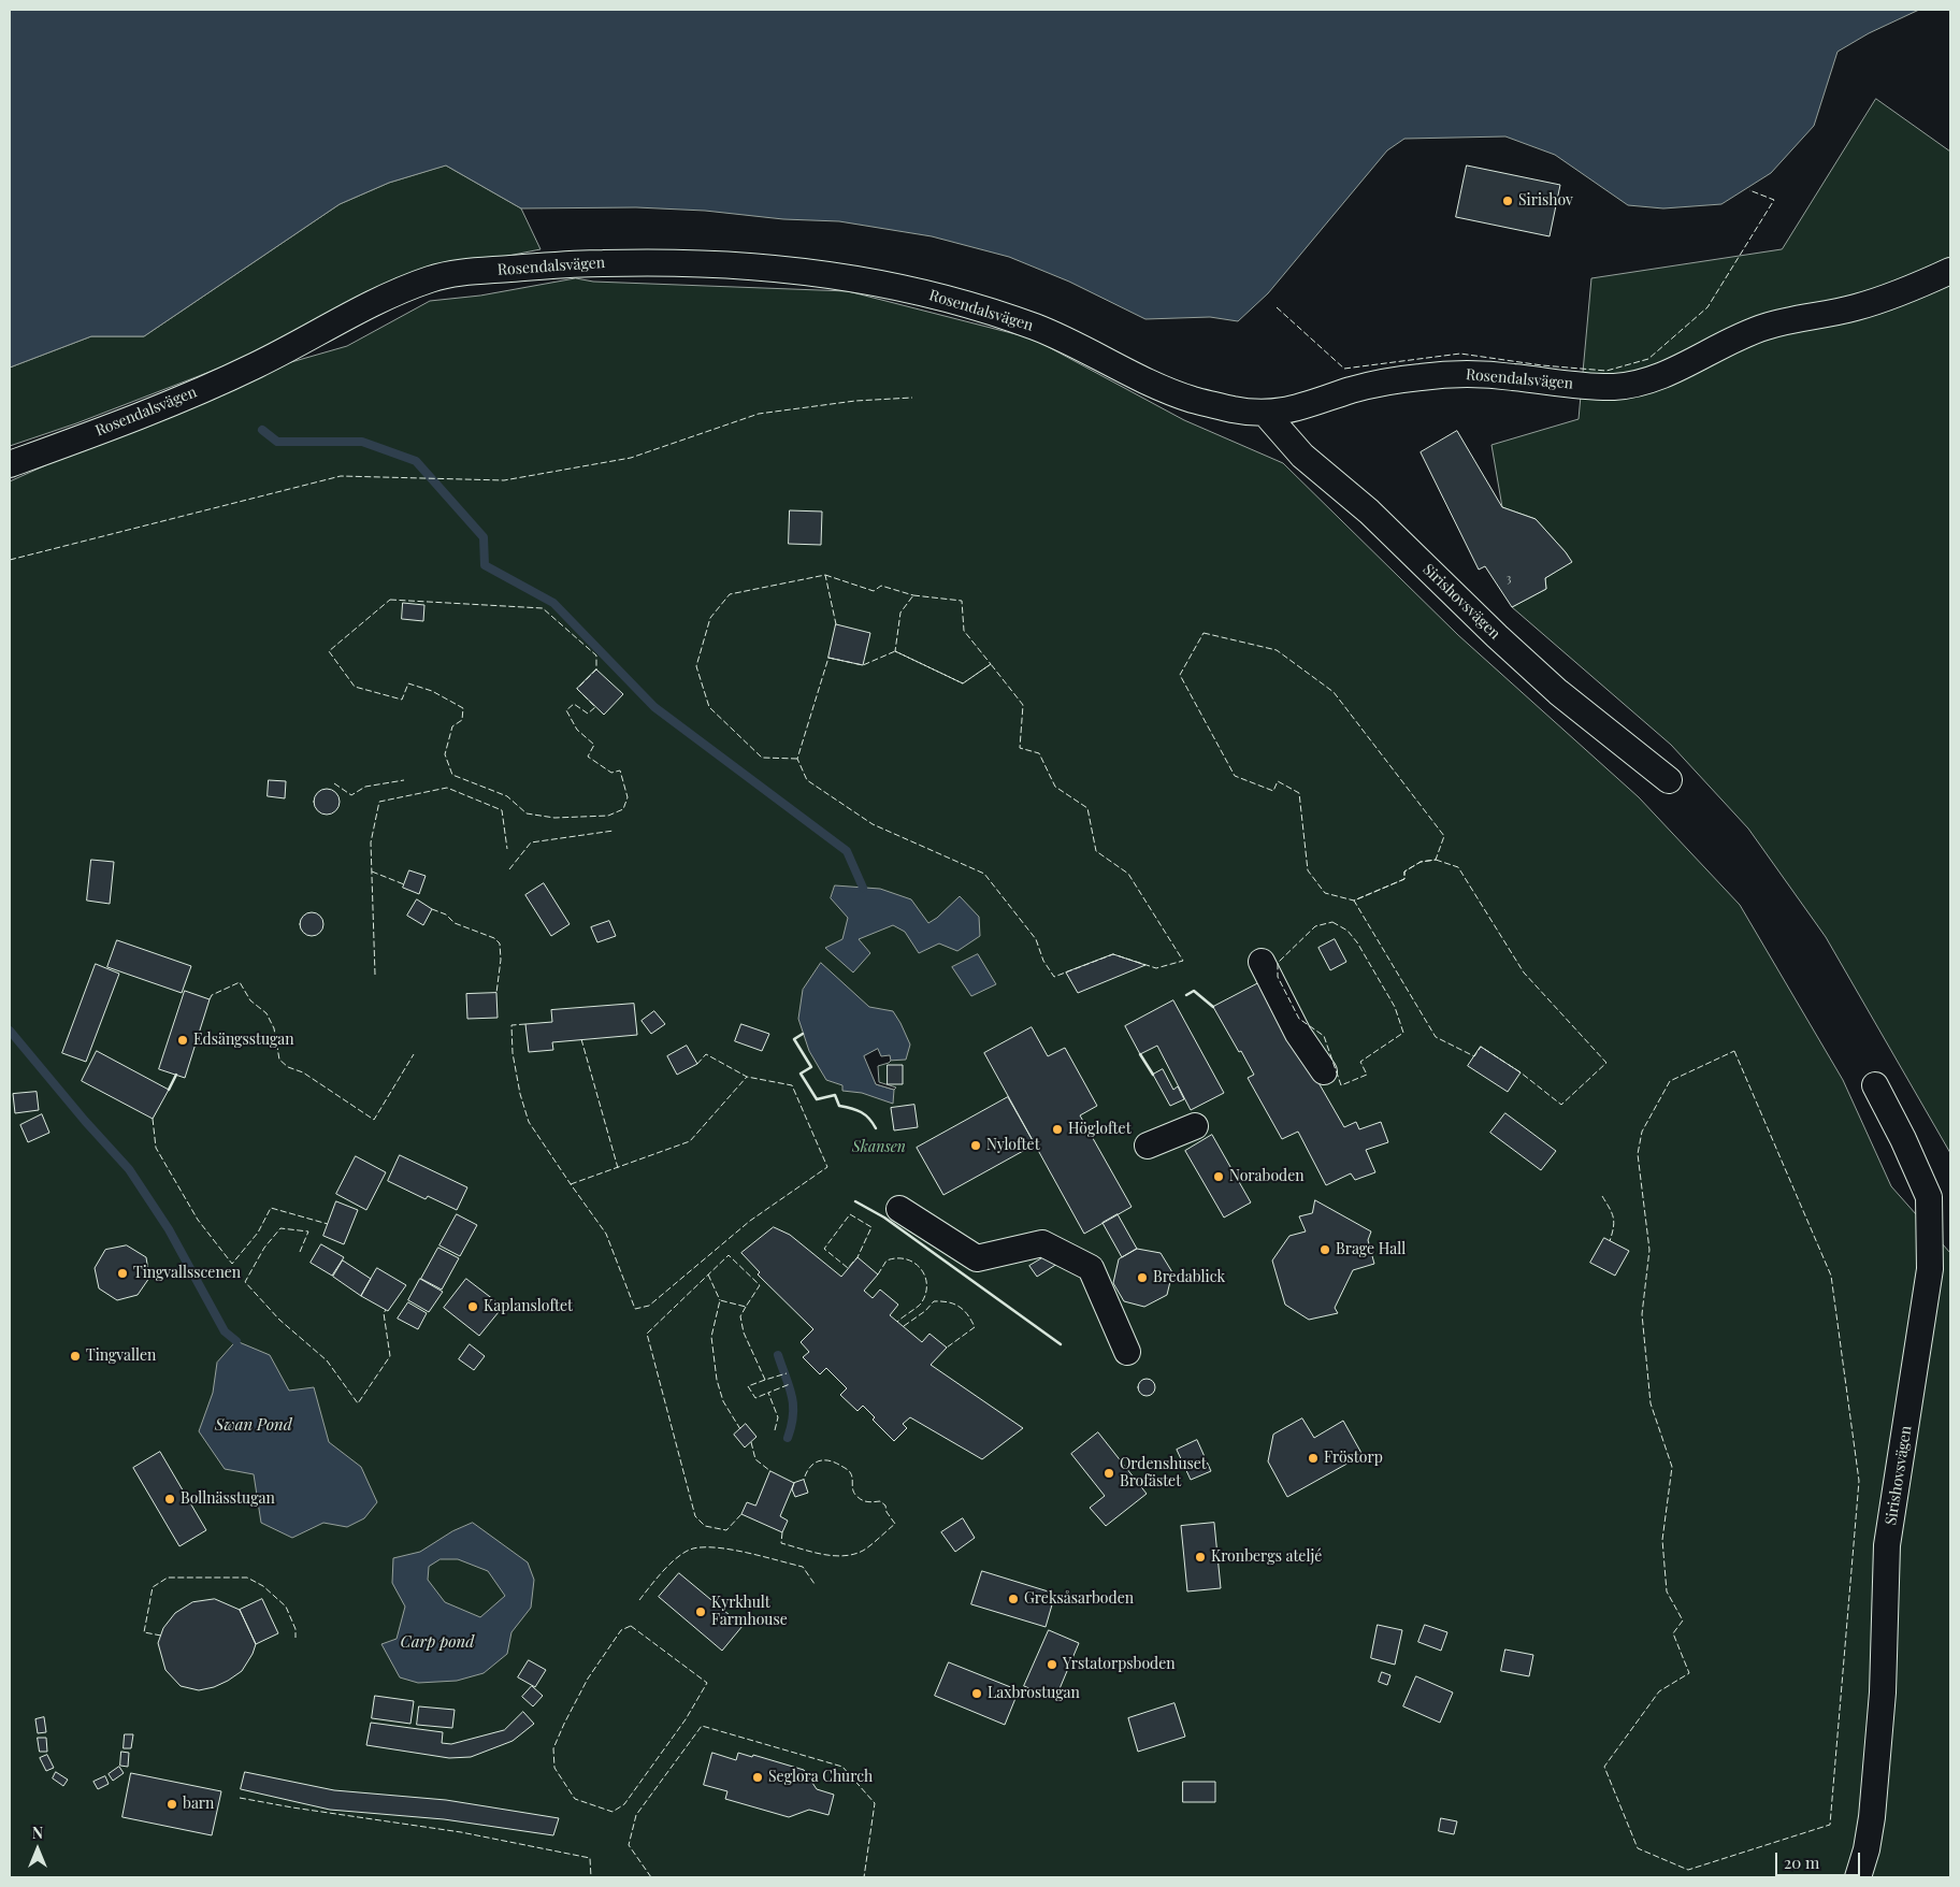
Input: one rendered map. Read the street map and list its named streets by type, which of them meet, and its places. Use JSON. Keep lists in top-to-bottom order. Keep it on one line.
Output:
{"streets":{"street":["Rosendalsvägen","Sirishovsvägen"]},"crossings":[["Rosendalsvägen","Sirishovsvägen"]],"water":["Swan Pond","Carp pond"],"parks":["Skansen"],"places":["Sirishov","Edsängsstugan","Högloftet","Nyloftet","Noraboden","Brage Hall","Tingvallsscenen","Bredablick","Kaplansloftet","Tingvallen","Fröstorp","Ordenshuset Brofästet","Bollnässtugan","Kronbergs ateljé","Greksåsarboden","Kyrkhult Farmhouse","Yrstatorpsboden","Laxbrostugan","Seglora Church","barn"],"house_numbers":["3"],"scale_bar":"20 m","north":"top"}
